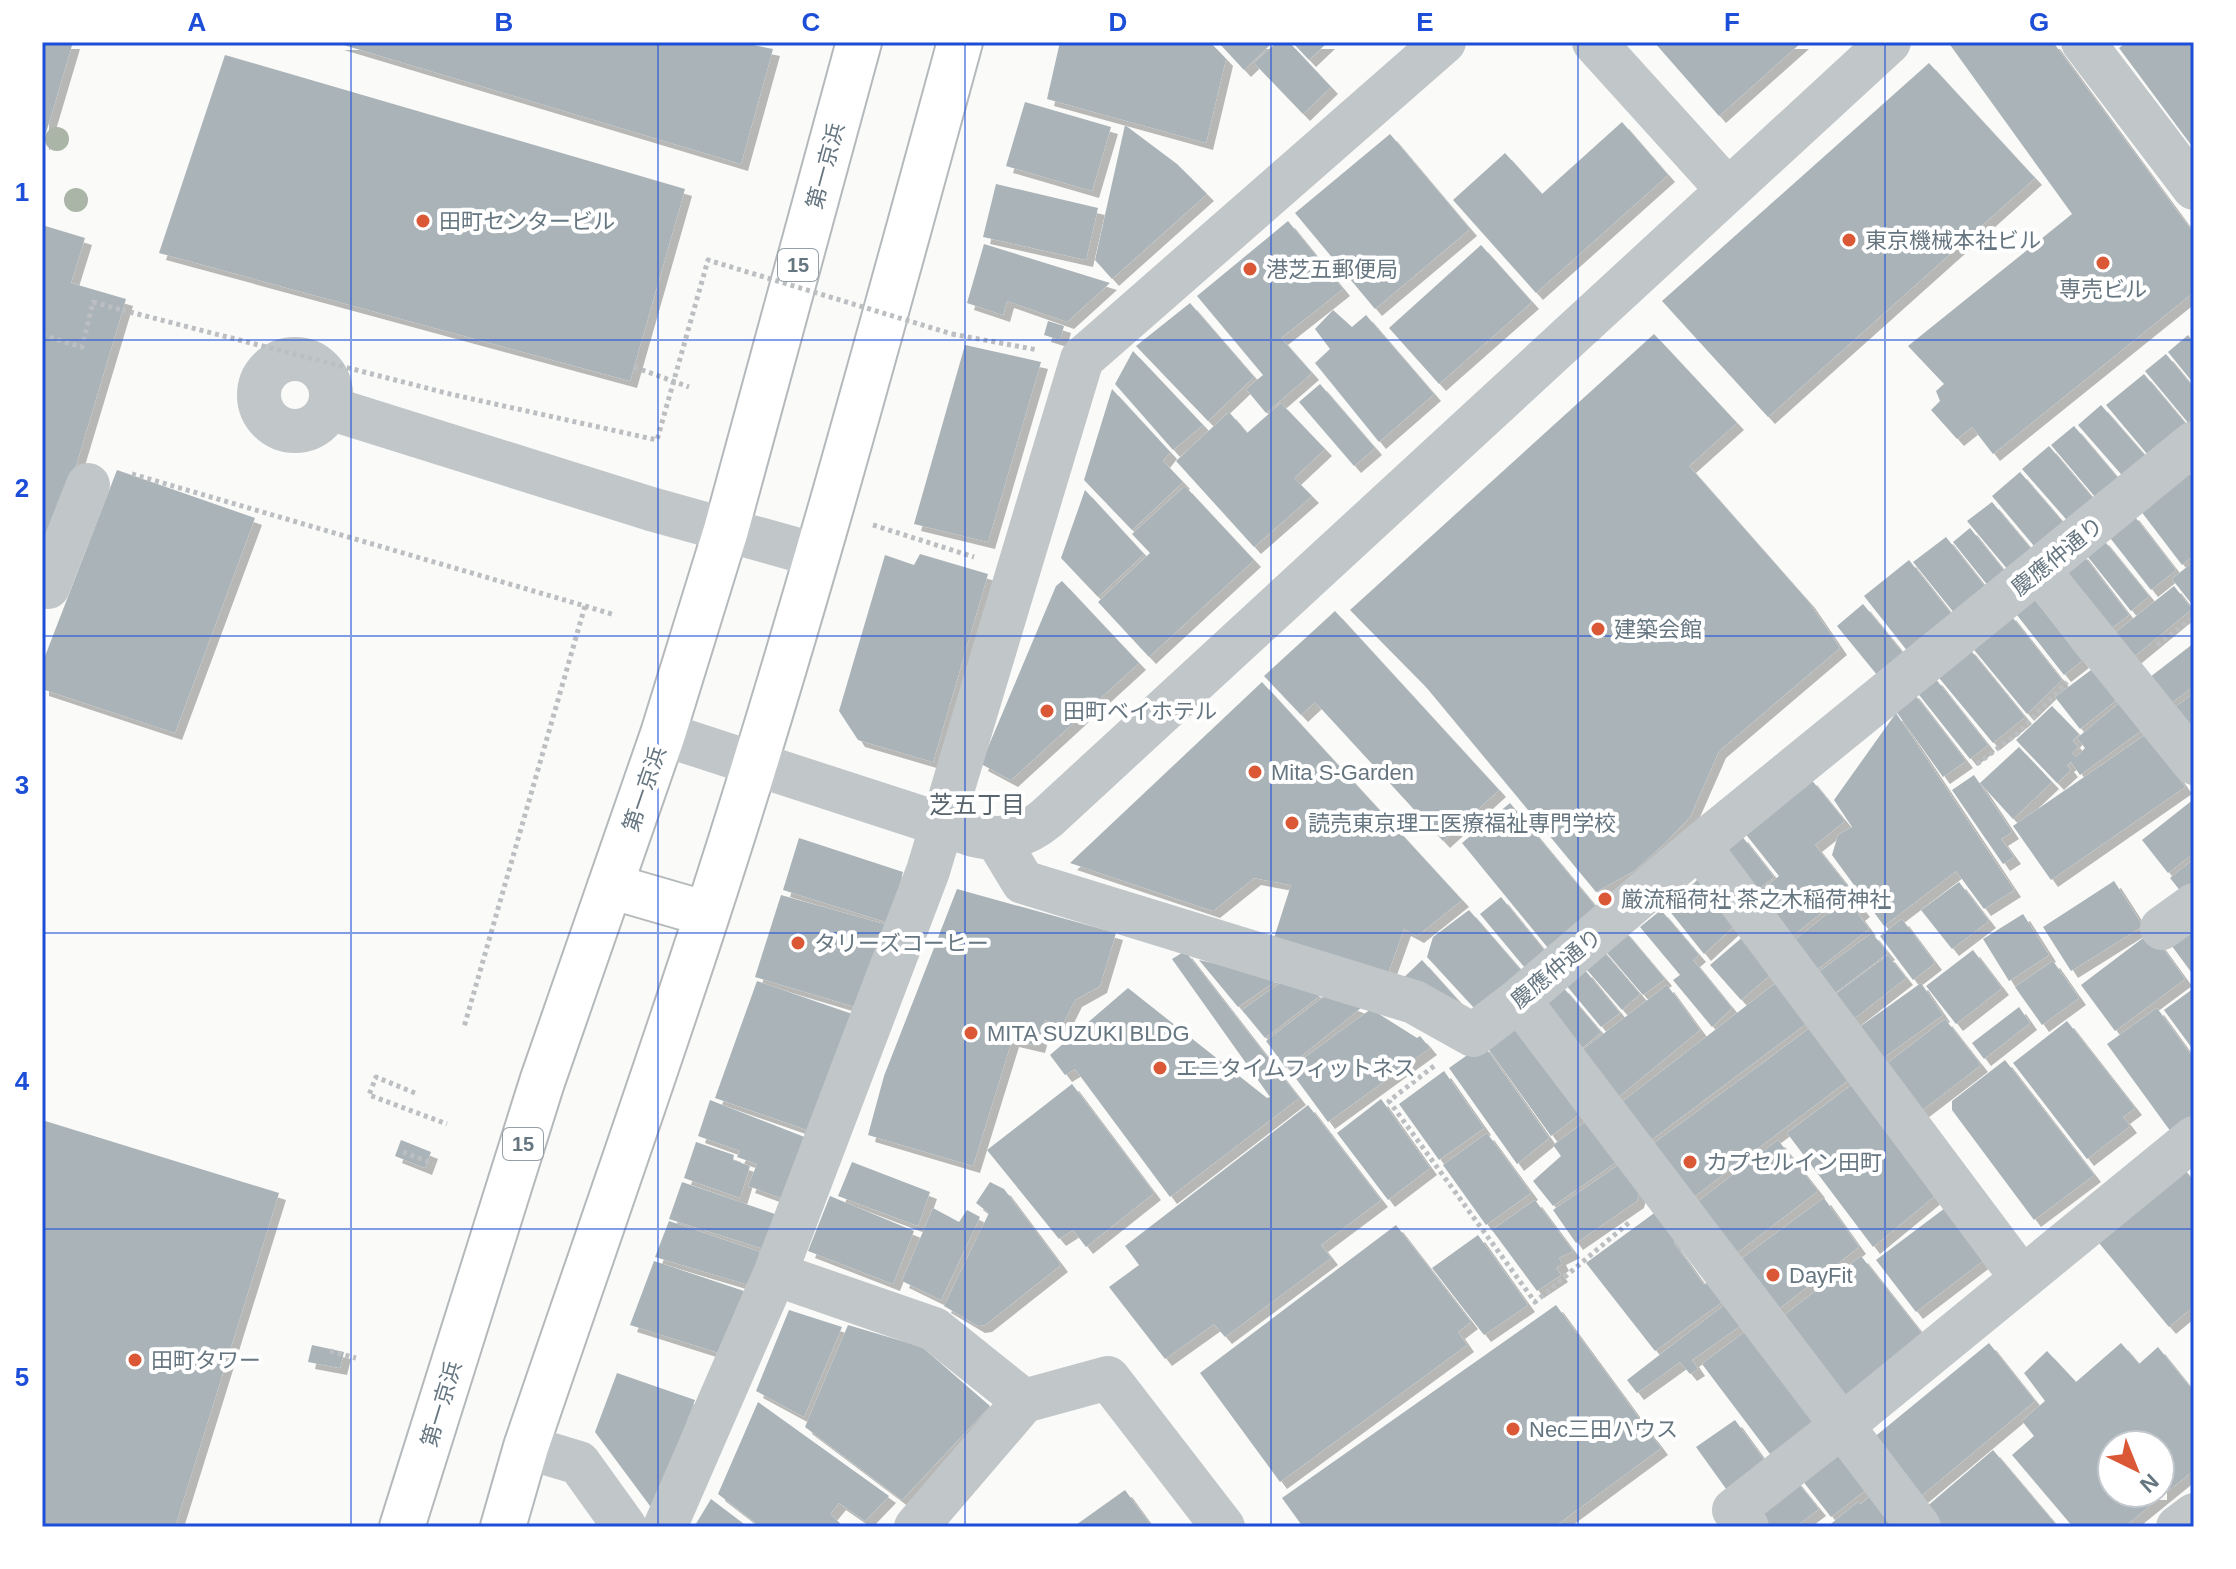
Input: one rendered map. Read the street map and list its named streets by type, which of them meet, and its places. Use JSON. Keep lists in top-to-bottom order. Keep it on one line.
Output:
{"streets":{"highway":["第一京浜","15"],"street":["慶應仲通り"]},"districts":["芝五丁目"],"places":["田町センタービル","東京機械本社ビル","専売ビル","港芝五郵便局","建築会館","田町ベイホテル","Mita S-Garden","読売東京理工医療福祉専門学校","厳流稲荷社 茶之木稲荷神社","タリーズコーヒー","MITA SUZUKI BLDG","エニタイムフィットネス","カプセルイン田町","DayFit","田町タワー","Nec三田ハウス"],"north":"bottom right","grid":{"columns":["A","B","C","D","E","F","G"],"rows":["1","2","3","4","5"]}}
